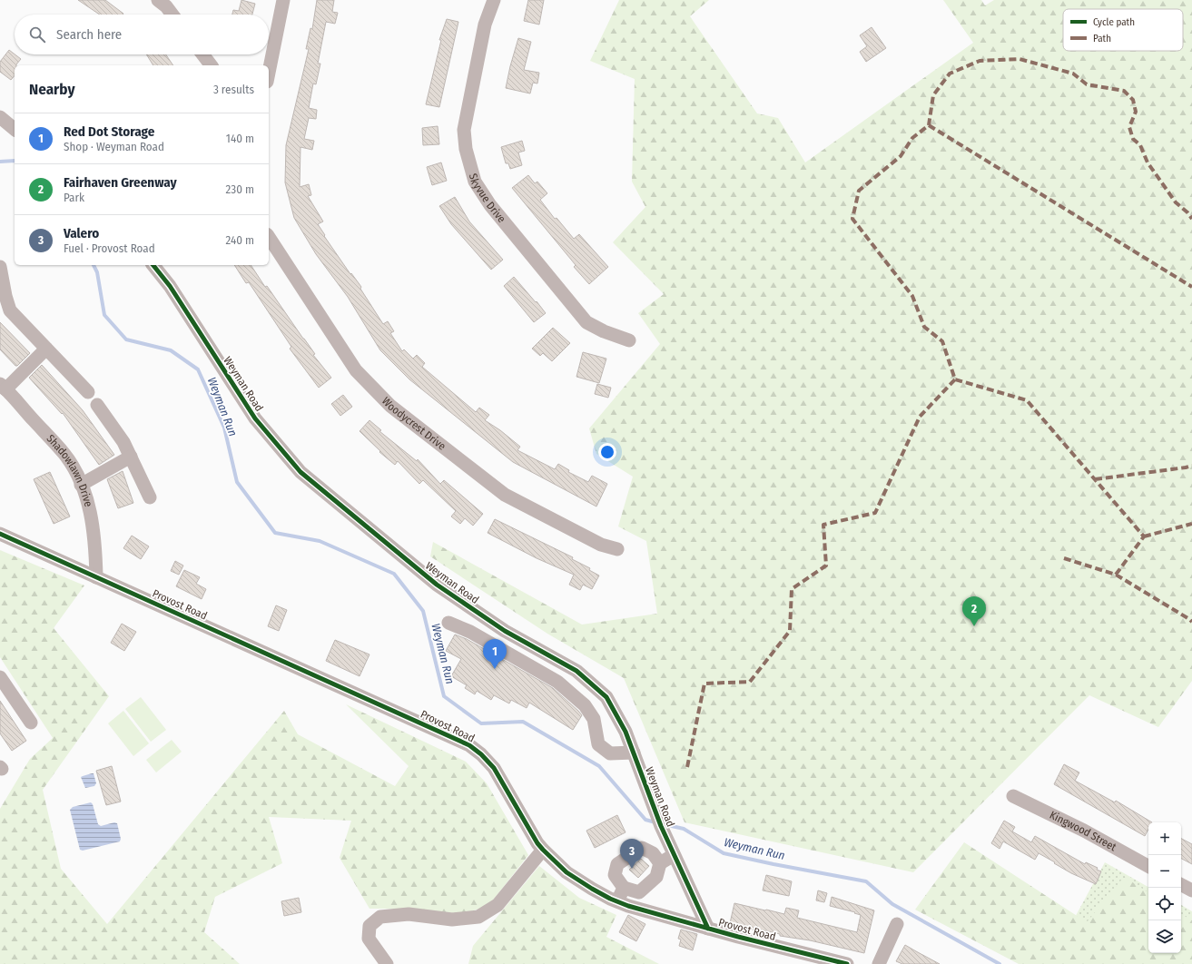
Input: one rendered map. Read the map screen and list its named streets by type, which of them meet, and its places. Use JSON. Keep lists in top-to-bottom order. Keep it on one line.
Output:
{"streets":{"street":["Skyvue Drive","Weyman Road","Woodycrest Drive","Shadowlawn Drive","Provost Road","Kingwood Street"]},"crossings":[["Weyman Road","Provost Road"],["Shadowlawn Drive","Provost Road"]],"water":["Weyman Run"],"legend":["Cycle path","Path"],"page":{"search":"Search here","heading":["Nearby","3 results"],"list":[{"mark":"1","name":"Red Dot Storage","note":"Shop · Weyman Road","value":"140 m"},{"mark":"2","name":"Fairhaven Greenway","note":"Park","value":"230 m"},{"mark":"3","name":"Valero","note":"Fuel · Provost Road","value":"240 m"}],"pins":["2","1","3"],"map_buttons":["+","−"]}}
